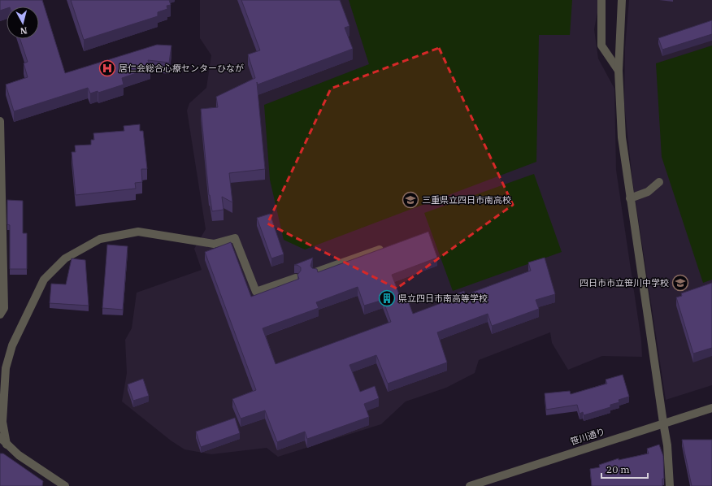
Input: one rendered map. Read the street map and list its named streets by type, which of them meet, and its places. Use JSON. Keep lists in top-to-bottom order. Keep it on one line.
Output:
{"streets":{"street":["笹川通り"]},"places":{"hospital":["居仁会総合心療センターひなが"],"school or university":["三重県立四日市南高校","四日市市立笹川中学校"],"building":["県立四日市南高等学校"]},"scale_bar":"20 m","north":"bottom"}
